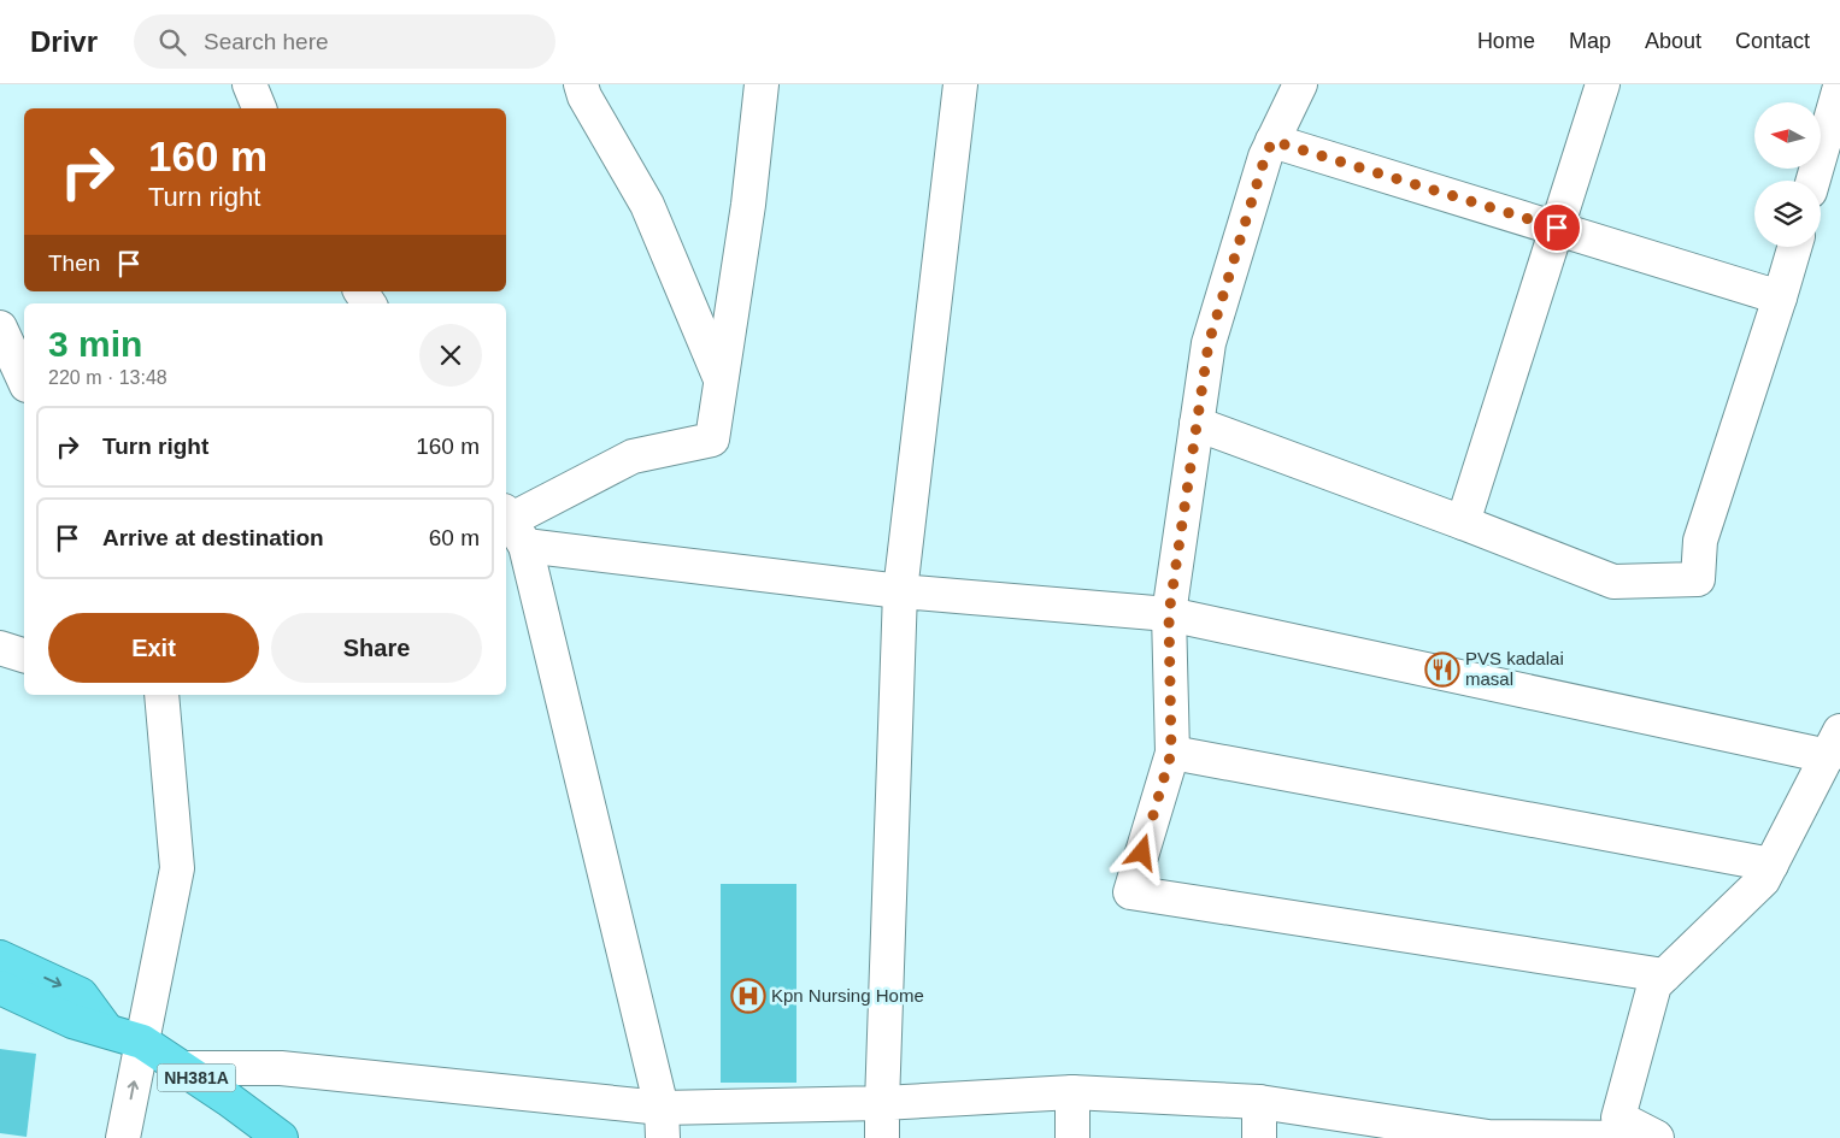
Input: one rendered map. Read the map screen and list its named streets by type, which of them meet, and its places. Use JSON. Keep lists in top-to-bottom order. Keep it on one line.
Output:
{"streets":{"highway":["NH381A"]},"places":{"restaurant":["PVS kadalai masal"],"hospital":["Kpn Nursing Home"]},"north":"left","page":{"header":"Drivr","search":"Search here","nav":["Home","Map","About","Contact"],"turn":["160 m","Turn right"],"then":"Then","heading":["3 min","220 m · 13:48"],"list":[{"name":"Turn right","value":"160 m"},{"name":"Arrive at destination","value":"60 m"}],"buttons":["Exit","Share"]}}
